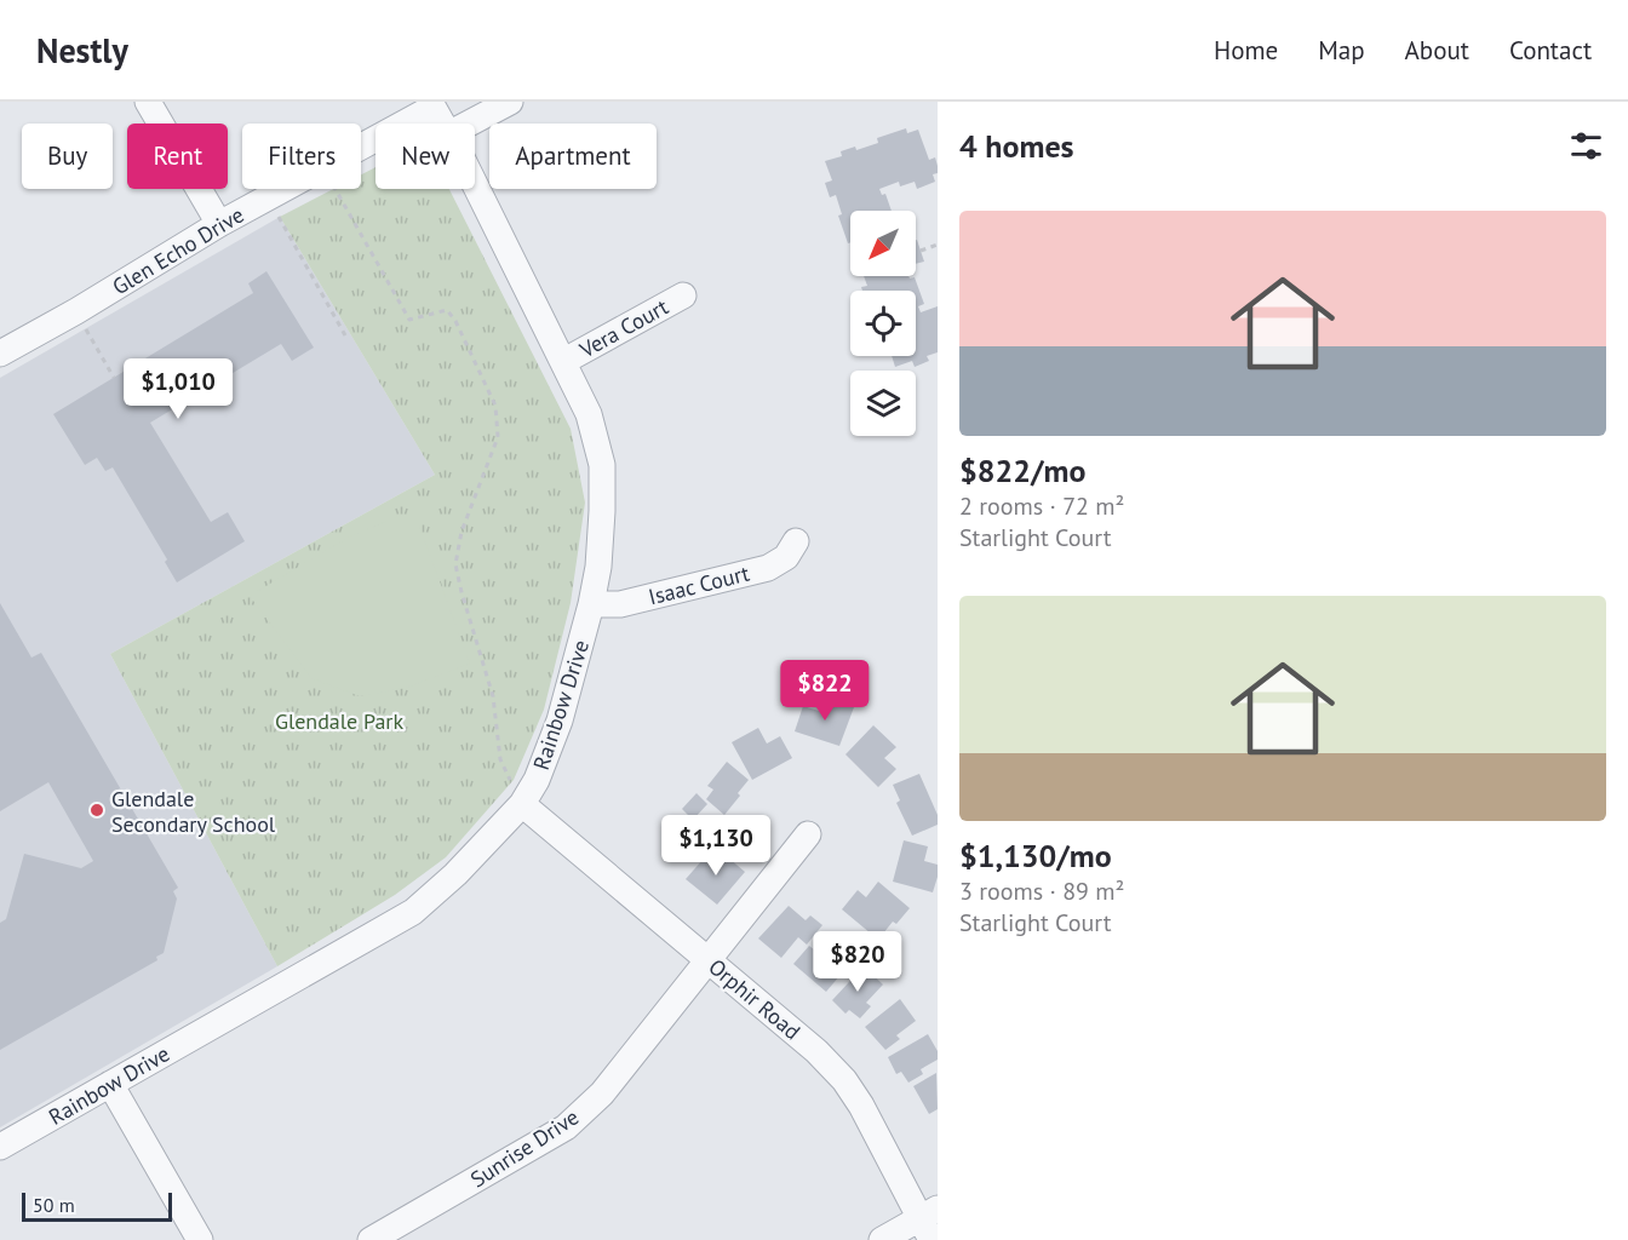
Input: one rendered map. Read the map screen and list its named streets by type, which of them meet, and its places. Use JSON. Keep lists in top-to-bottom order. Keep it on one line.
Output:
{"streets":{"street":["Glen Echo Drive","Vera Court","Isaac Court","Rainbow Drive","Orphir Road","Sunrise Drive"]},"crossings":[["Glen Echo Drive","Rainbow Drive"],["Vera Court","Rainbow Drive"],["Isaac Court","Rainbow Drive"],["Rainbow Drive","Orphir Road"],["Orphir Road","Sunrise Drive"]],"parks":["Glendale Park"],"places":["Glendale Secondary School"],"scale_bar":"50 m","north":"bottom left","page":{"header":"Nestly","nav":["Home","Map","About","Contact"],"heading":"4 homes","chip":["Buy","Rent","Filters","New","Apartment"],"list":[{"name":"$822/mo","note":"2 rooms · 72 m² · Starlight Court"},{"name":"$1,130/mo","note":"3 rooms · 89 m² · Starlight Court"}],"price":["$1,010","$822","$1,130","$820"],"scale":"50 m"}}
